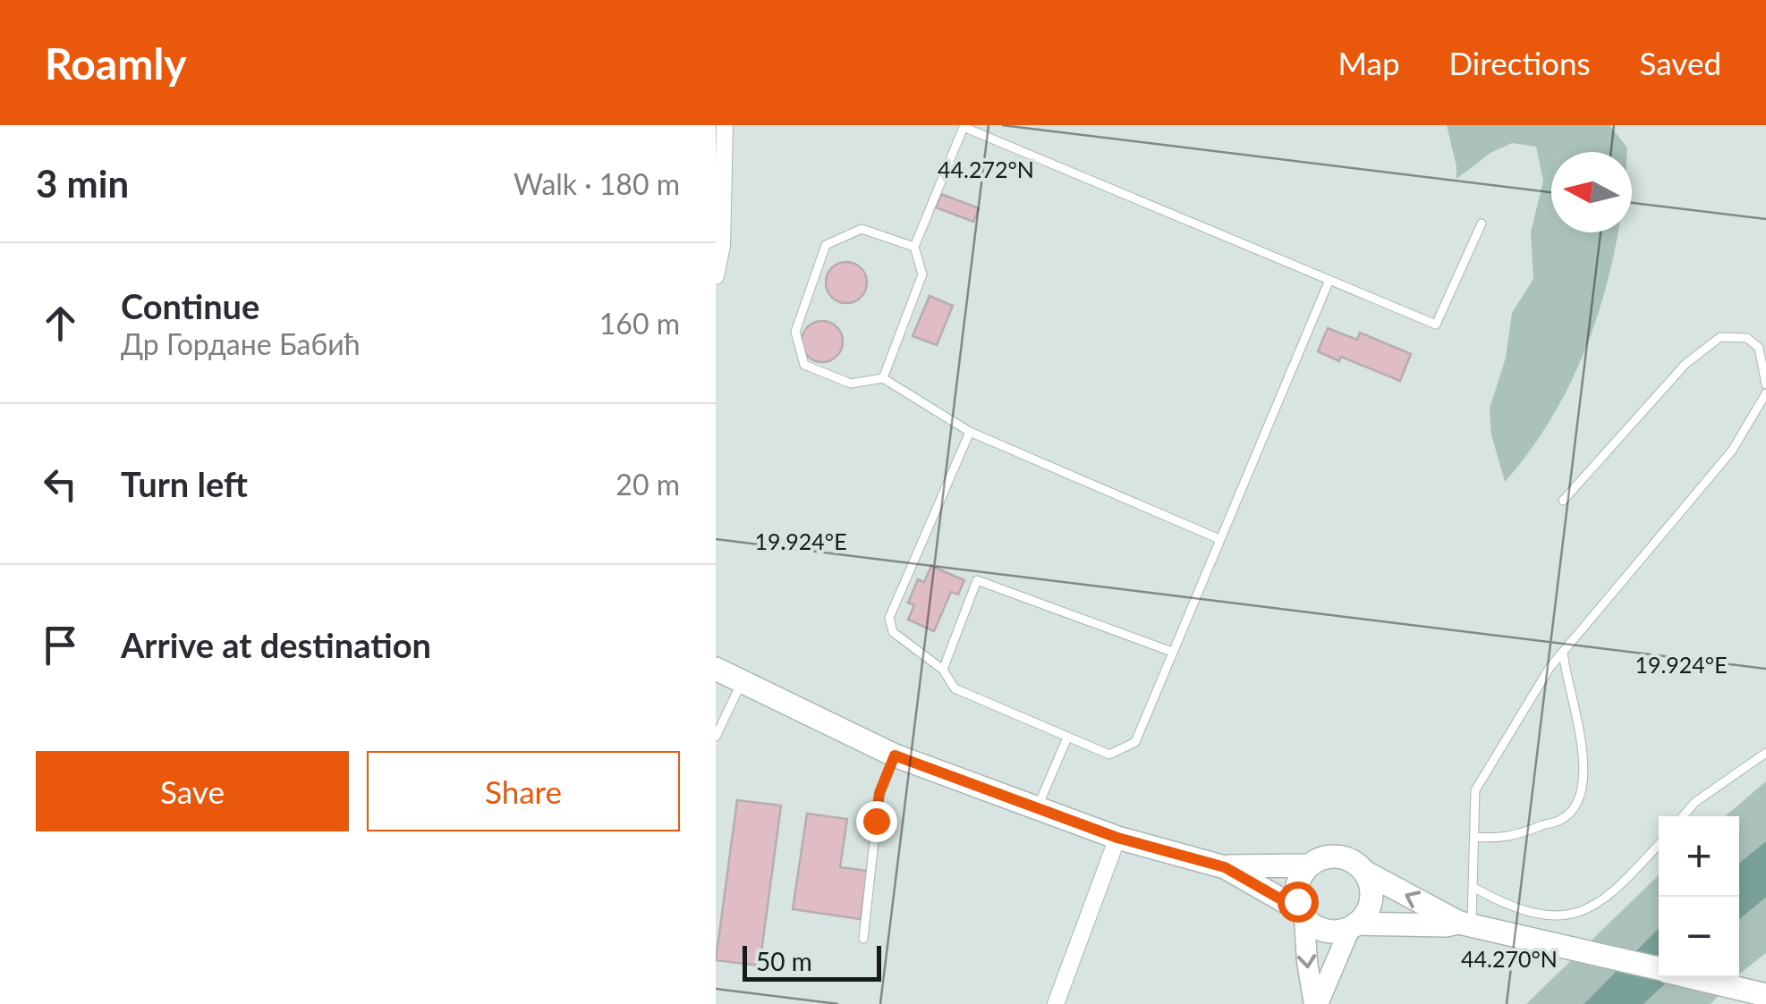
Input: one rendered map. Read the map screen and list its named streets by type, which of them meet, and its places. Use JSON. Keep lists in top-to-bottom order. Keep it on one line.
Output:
{"scale_bar":"50 m","north":"left","page":{"header":"Roamly","nav":["Map","Directions","Saved"],"heading":["3 min","Walk · 180 m"],"list":[["Continue","Др Гордане Бабић","160 m"],["Turn left","20 m"],"Arrive at destination"],"buttons":["Save","Share"],"map_buttons":["+","−"],"scale":"50 m"},"coordinates":["44.272°N","19.924°E","44.270°N"]}
